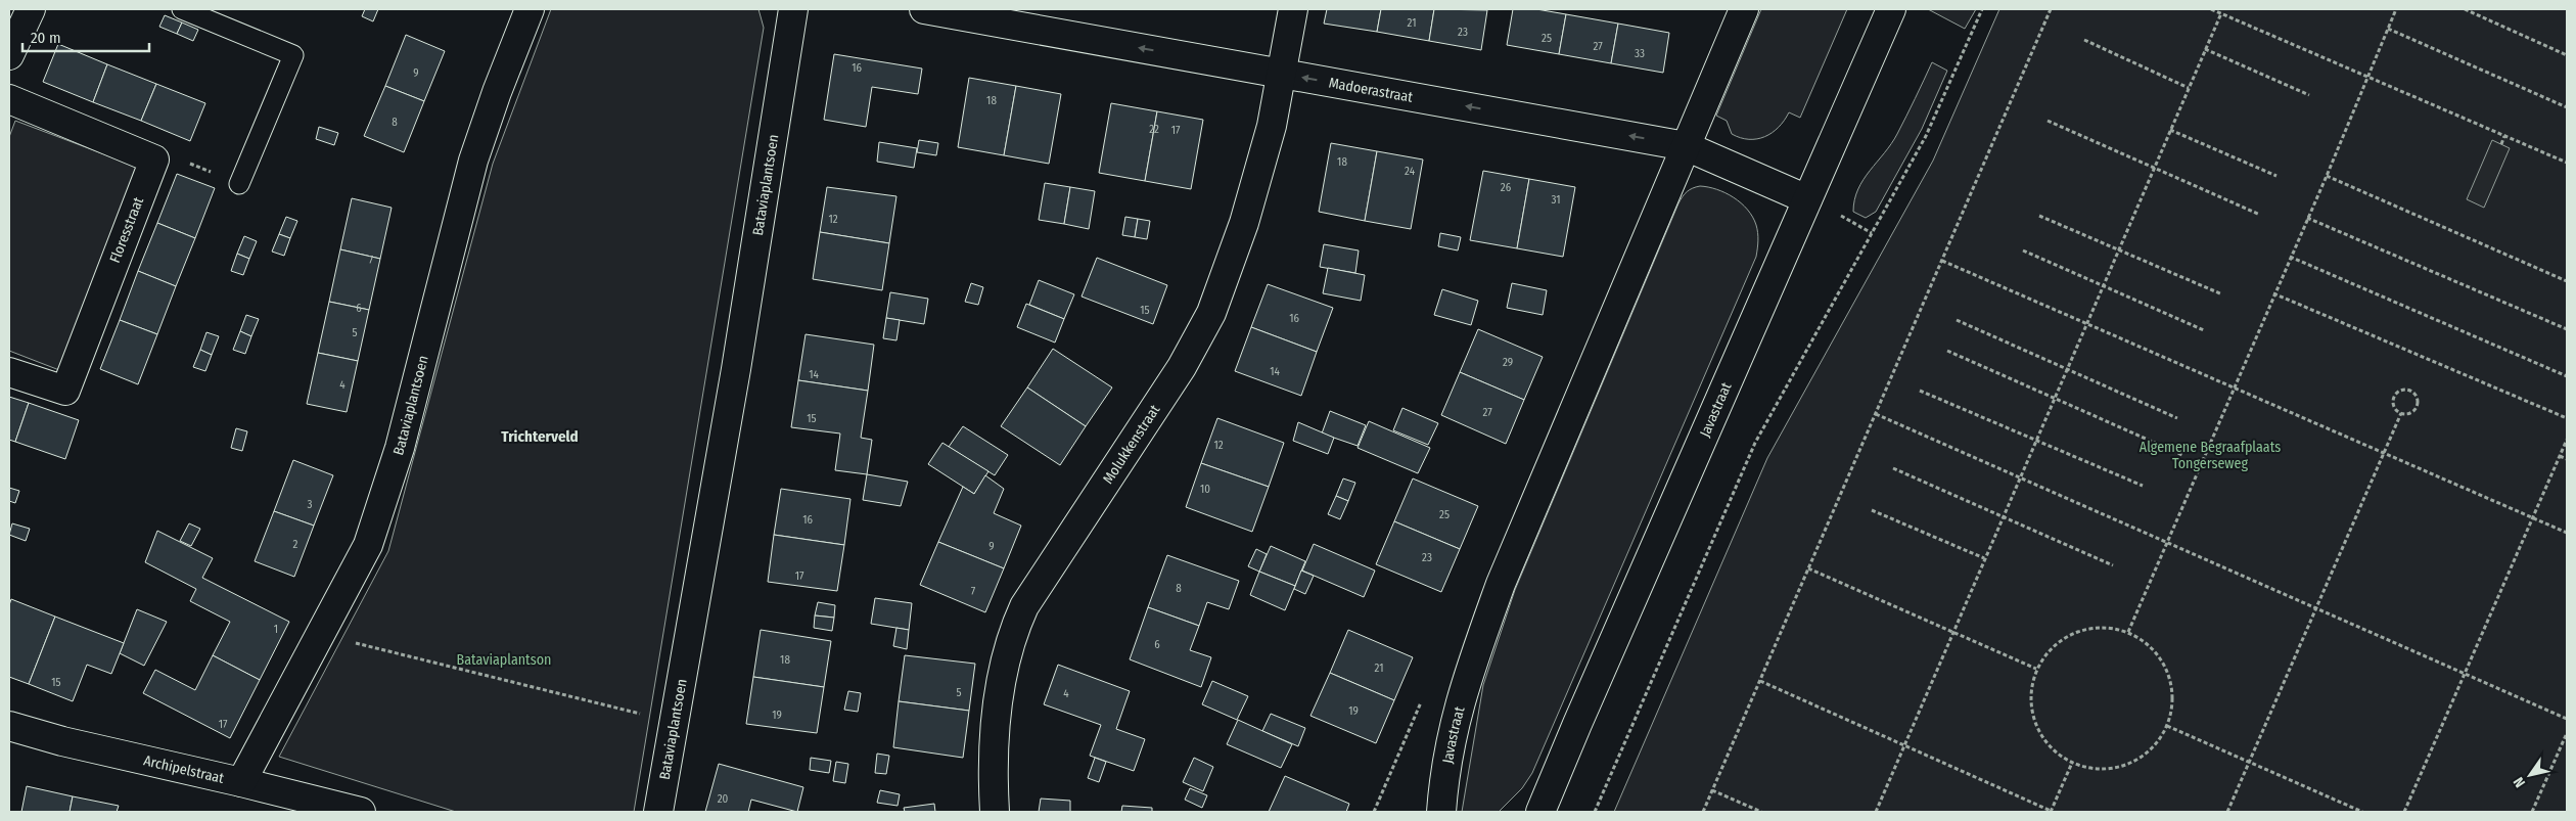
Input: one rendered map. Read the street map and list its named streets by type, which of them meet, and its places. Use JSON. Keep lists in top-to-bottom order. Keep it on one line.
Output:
{"streets":{"street":["Madoerastraat","Bataviaplantsoen","Floresstraat","Javastraat","Molukkenstraat","Archipelstraat"]},"crossings":[["Madoerastraat","Javastraat"],["Madoerastraat","Molukkenstraat"],["Bataviaplantsoen","Archipelstraat"]],"one_way":["Madoerastraat"],"districts":["Trichterveld"],"parks":["Algemene Begraafplaats Tongerseweg","Bataviaplantson"],"house_numbers":["21","23","25","27","33","16","9","18","8","22","17","18","24","26","31","12","7","6","15","16","5","29","14","14","4","27","15","12","10","3","25","16","2","9","23","17","8","7","1","6","18","21","15","5","4","19","19","17","20"],"scale_bar":"20 m","north":"bottom left"}
